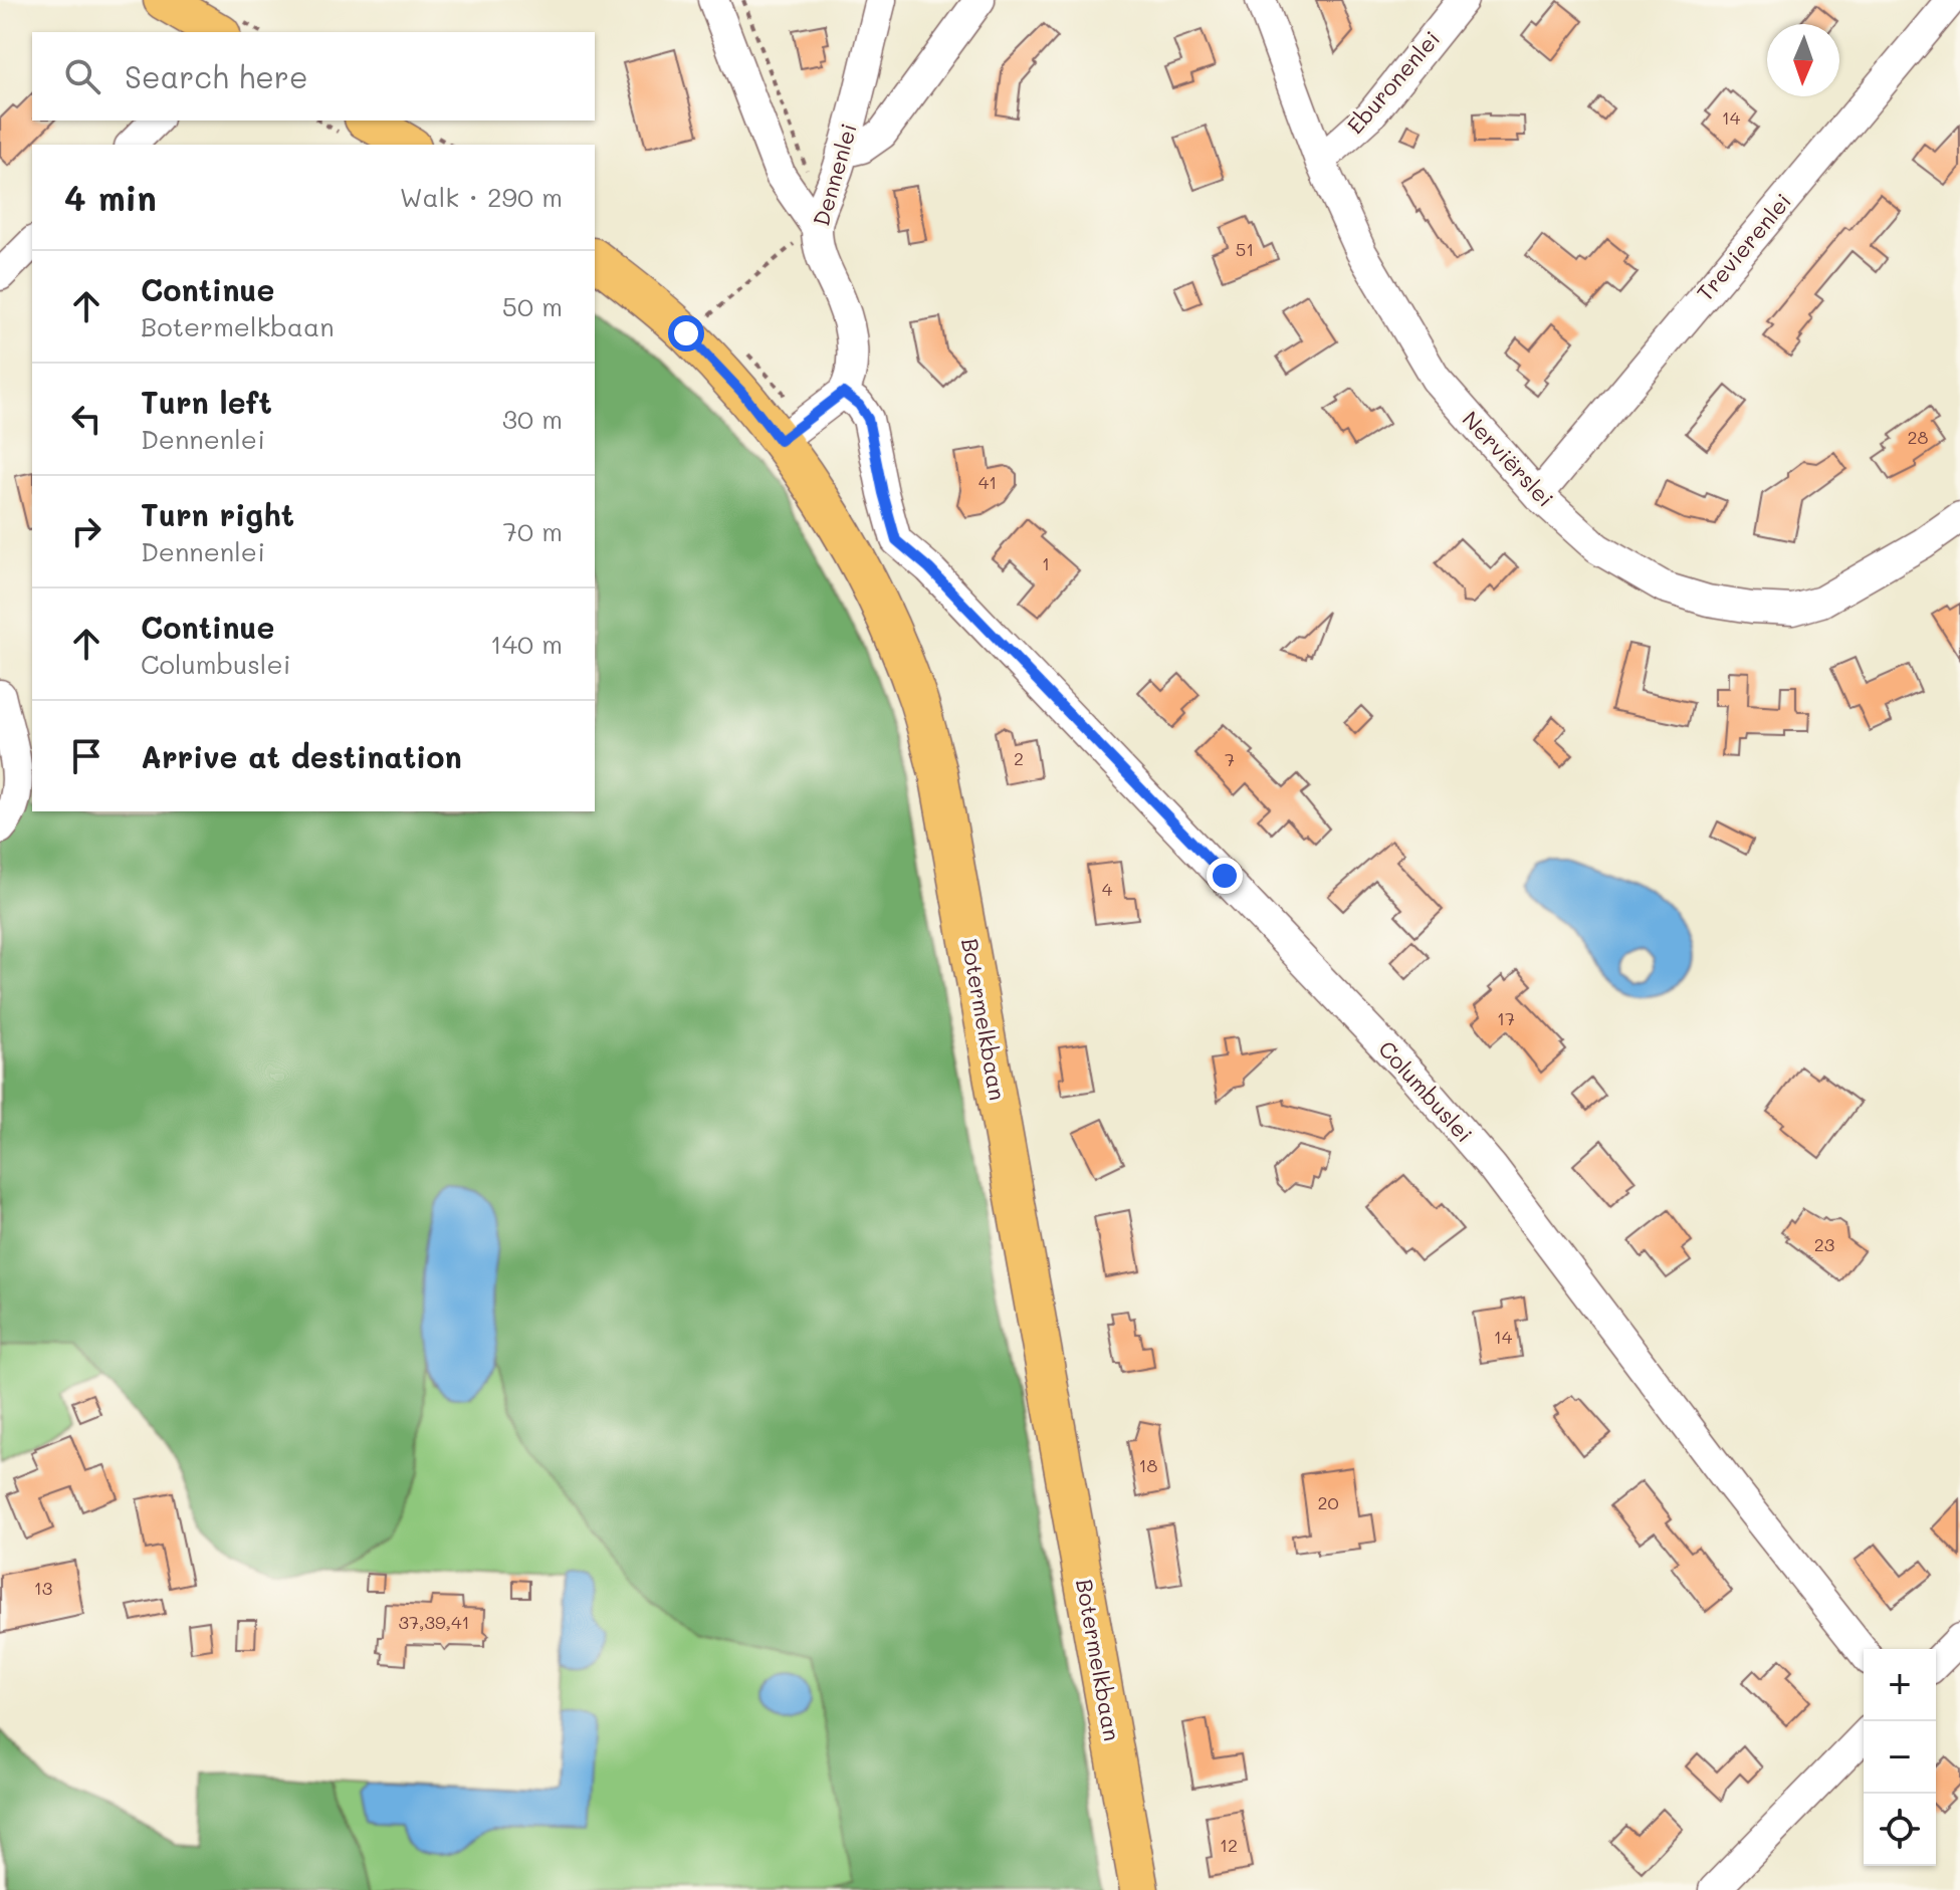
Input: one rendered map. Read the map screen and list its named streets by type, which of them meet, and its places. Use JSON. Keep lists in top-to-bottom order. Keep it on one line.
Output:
{"streets":{"main road":["Botermelkbaan"],"street":["Eburonenlei","Dennenlei","Trevierenlei","Nerviërslei","Columbuslei"]},"crossings":[["Eburonenlei","Nerviërslei"],["Dennenlei","Columbuslei"],["Trevierenlei","Nerviërslei"]],"house_numbers":["14","51","28","41","1","2","7","4","17","23","14","18","20","13","37,39,41","12"],"north":"bottom","page":{"search":"Search here","heading":["4 min","Walk · 290 m"],"list":[["Continue","Botermelkbaan","50 m"],["Turn left","Dennenlei","30 m"],["Turn right","Dennenlei","70 m"],["Continue","Columbuslei","140 m"],"Arrive at destination"],"map_buttons":["+","−"]}}
